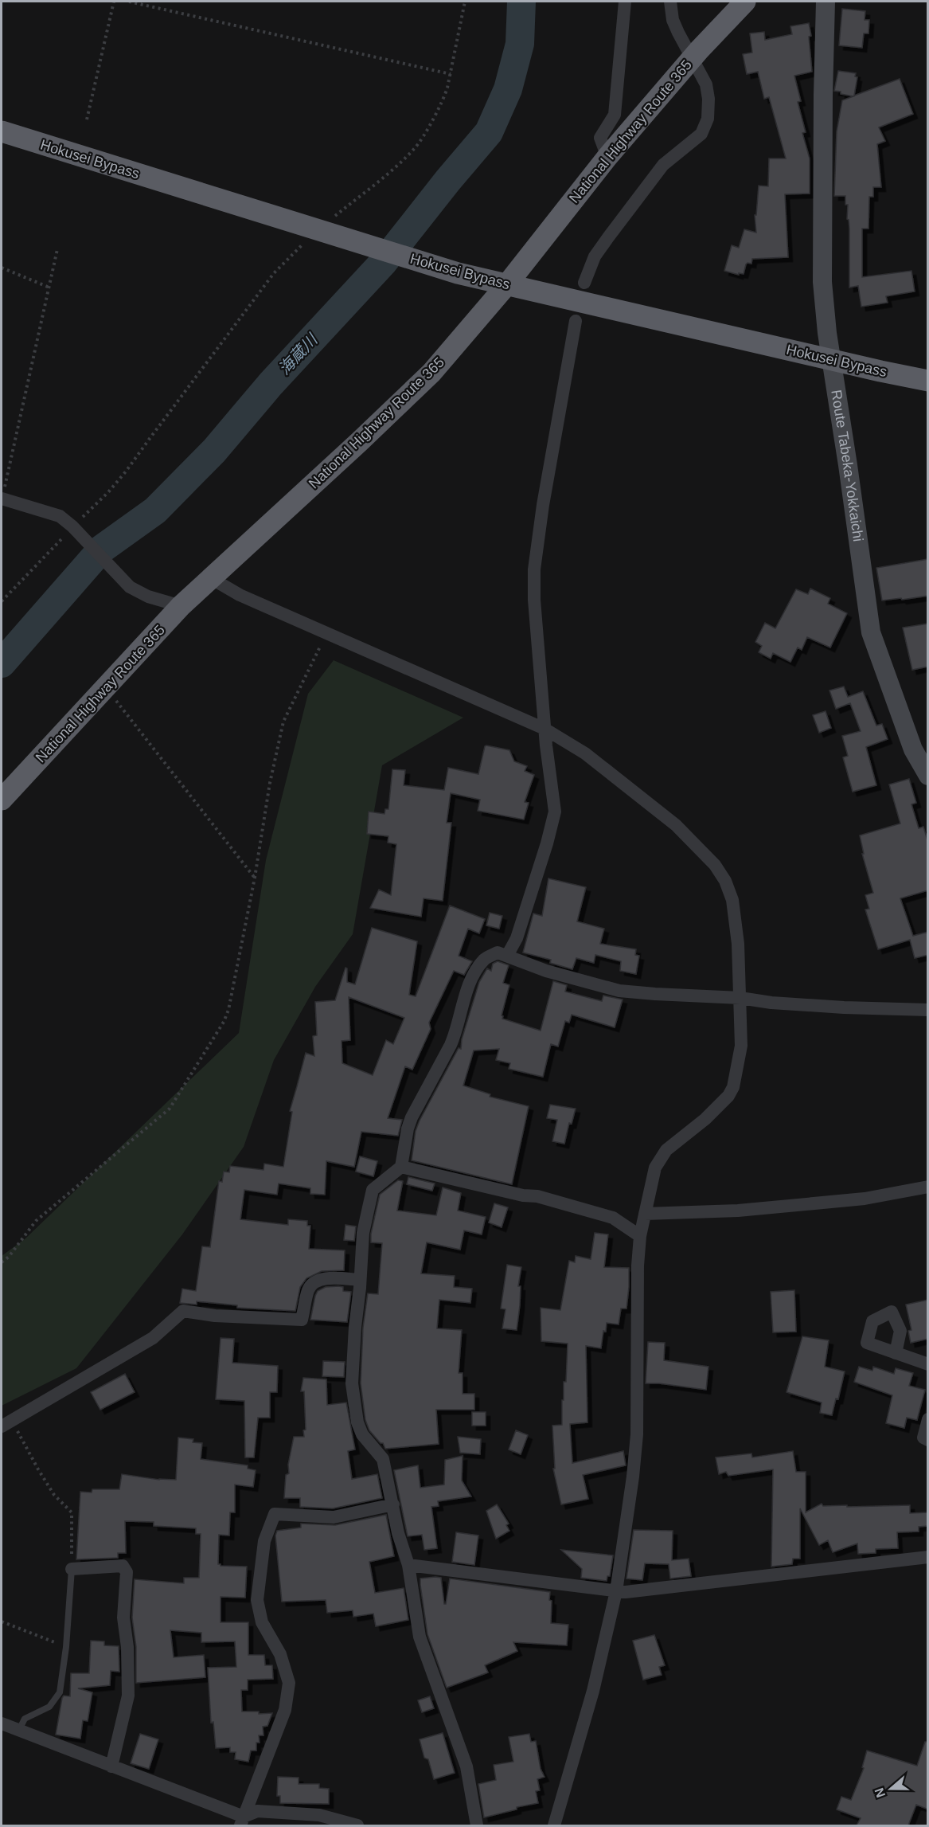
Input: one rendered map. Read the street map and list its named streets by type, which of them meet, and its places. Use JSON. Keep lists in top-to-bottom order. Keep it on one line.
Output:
{"streets":{"highway":["National Highway Route 365","Hokusei Bypass"],"main road":["Route Tabeka-Yokkaichi"]},"crossings":[["National Highway Route 365","Hokusei Bypass"]],"water":["海蔵川"],"north":"left"}
